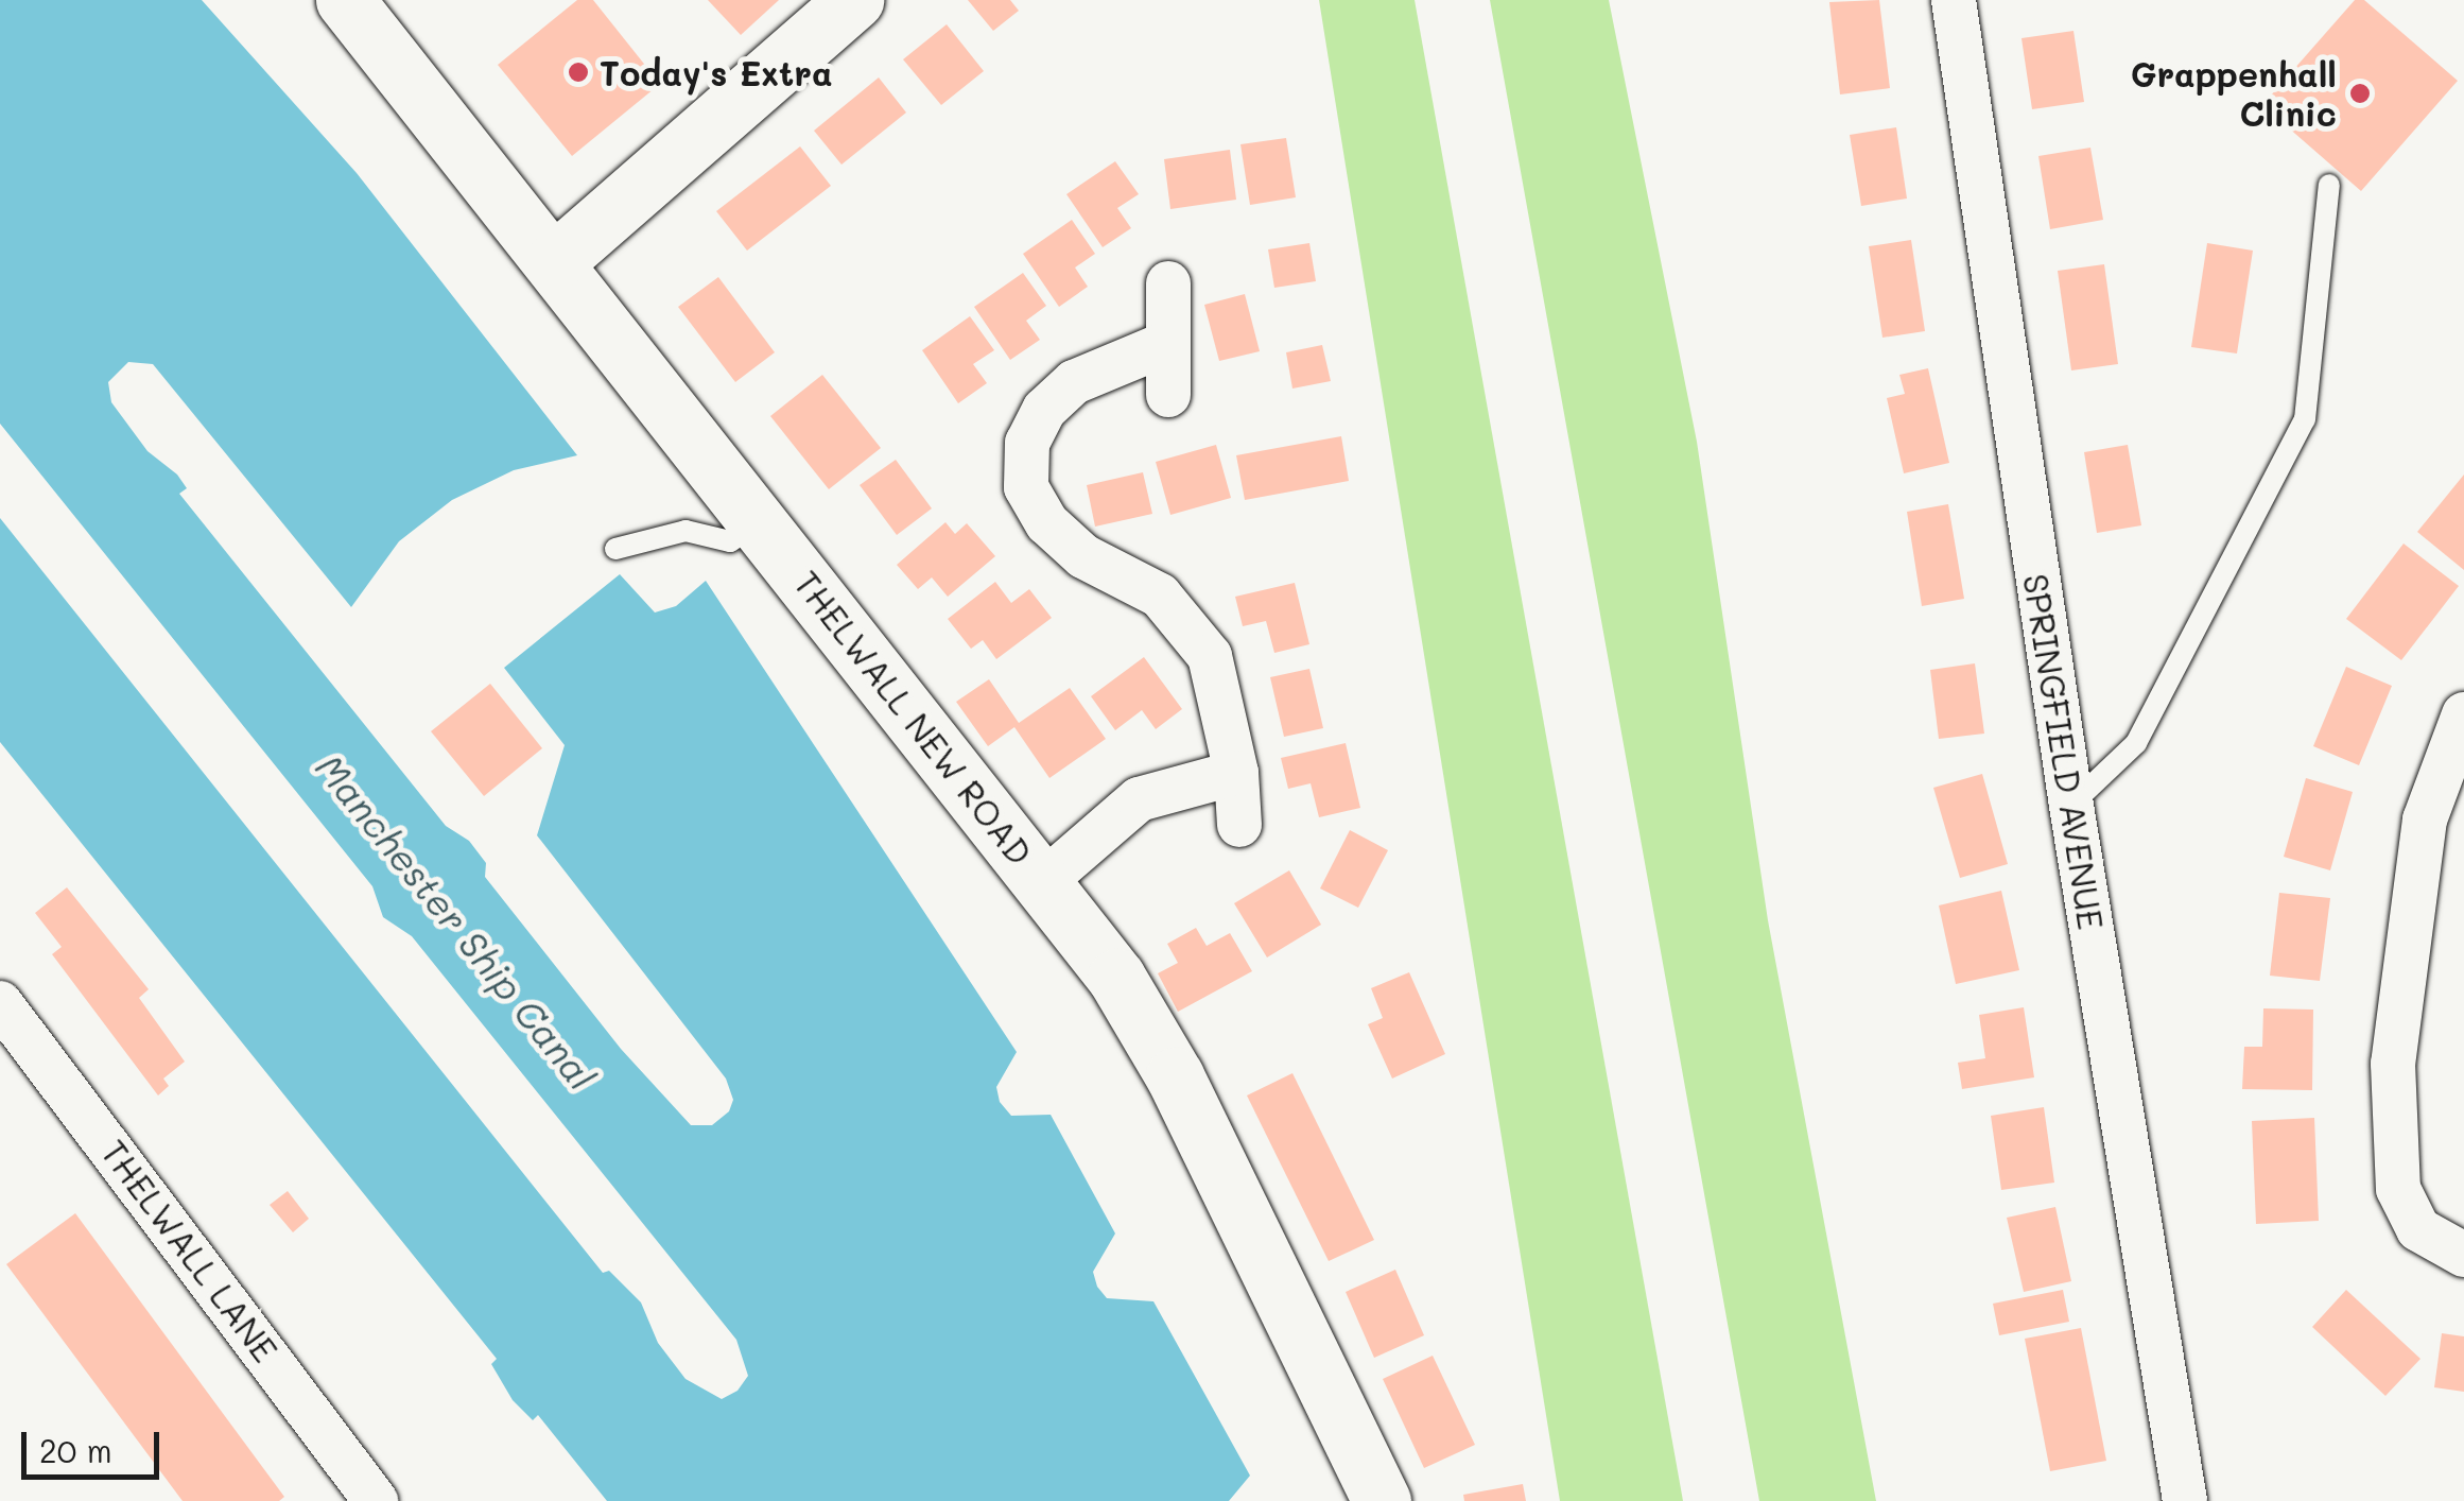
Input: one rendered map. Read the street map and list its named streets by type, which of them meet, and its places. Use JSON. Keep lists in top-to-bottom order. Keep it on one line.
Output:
{"streets":{"main road":["THELWALL NEW ROAD"],"street":["SPRINGFIELD AVENUE","THELWALL LANE"]},"water":["Manchester Ship Canal"],"places":["Today's Extra","Grappenhall Clinic"],"scale_bar":"20 m"}
